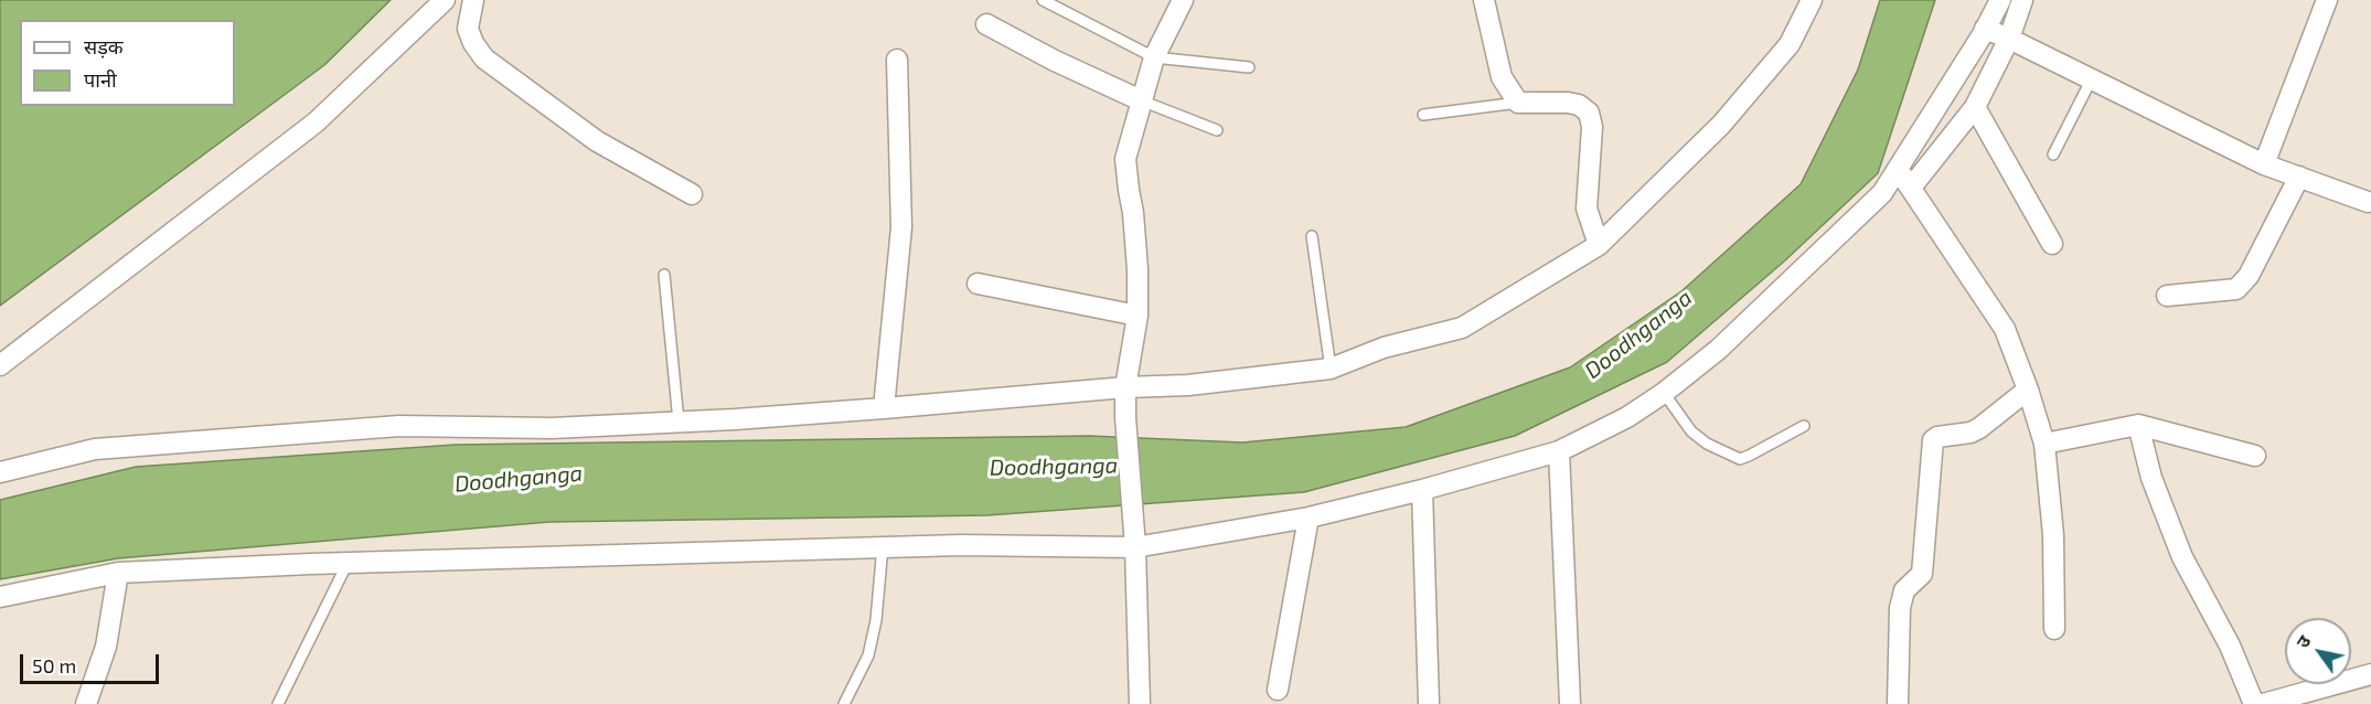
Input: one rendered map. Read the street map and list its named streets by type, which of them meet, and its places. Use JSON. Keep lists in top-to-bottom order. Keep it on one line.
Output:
{"water":["Doodhganga"],"legend":["सड़क","पानी"],"scale_bar":"50 m","north":"top left"}
